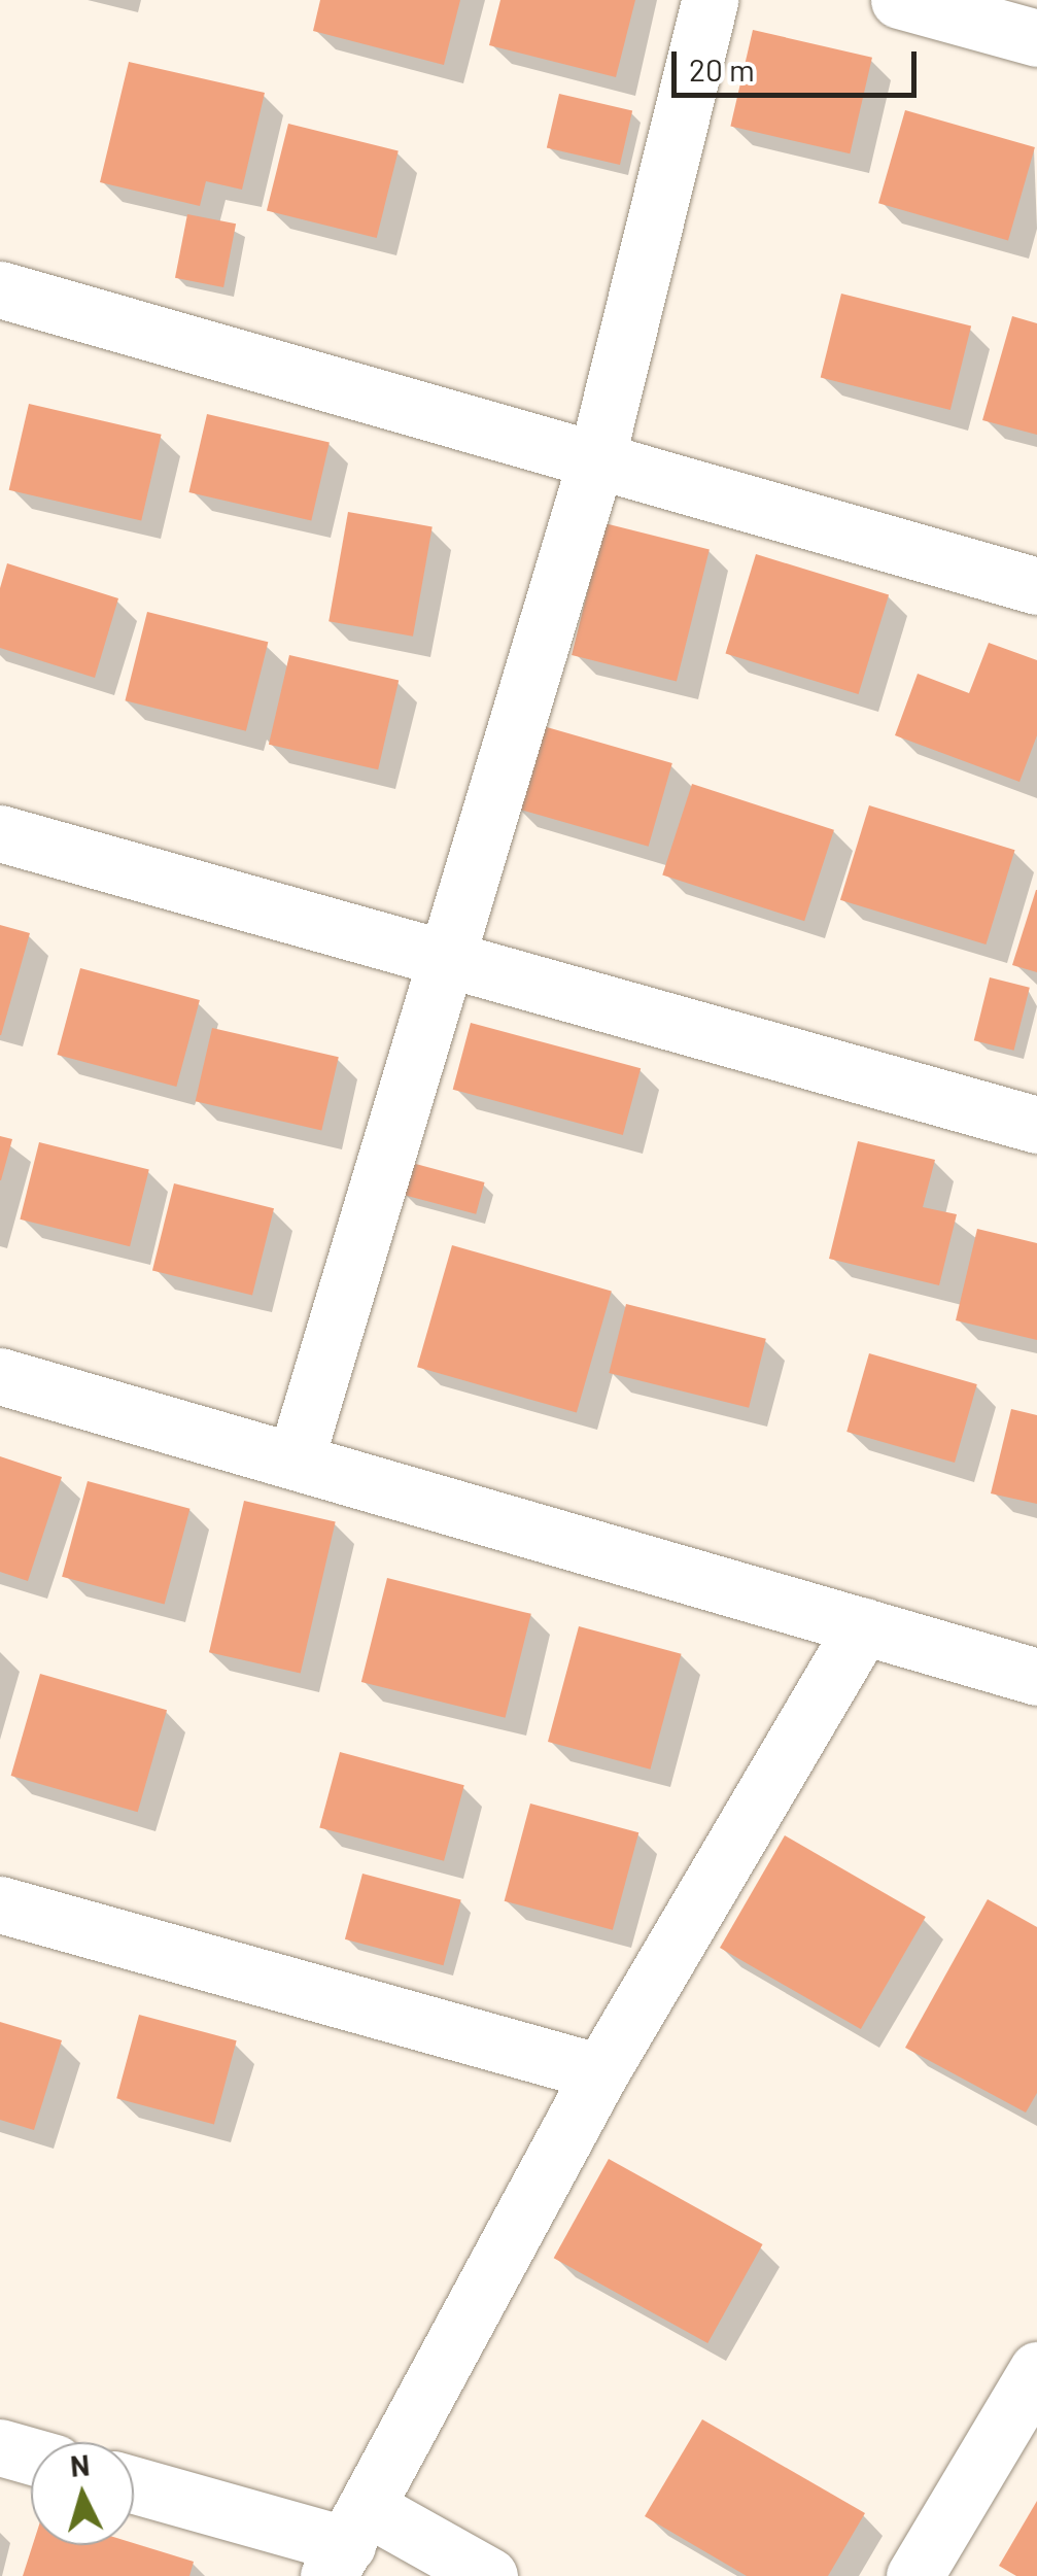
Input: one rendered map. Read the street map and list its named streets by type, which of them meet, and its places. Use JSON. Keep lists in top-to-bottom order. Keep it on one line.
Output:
{"scale_bar":"20 m","north":"top"}
